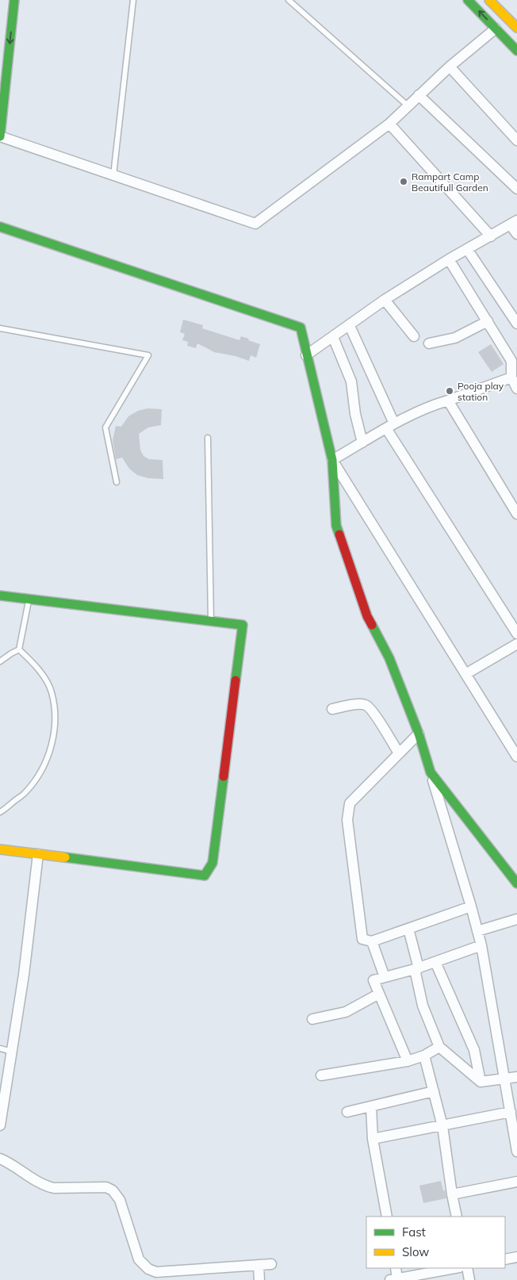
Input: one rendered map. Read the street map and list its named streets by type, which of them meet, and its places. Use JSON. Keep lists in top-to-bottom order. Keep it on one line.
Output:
{"places":["Rampart Camp Beautifull Garden","Pooja play station"],"legend":["Fast","Slow"]}
